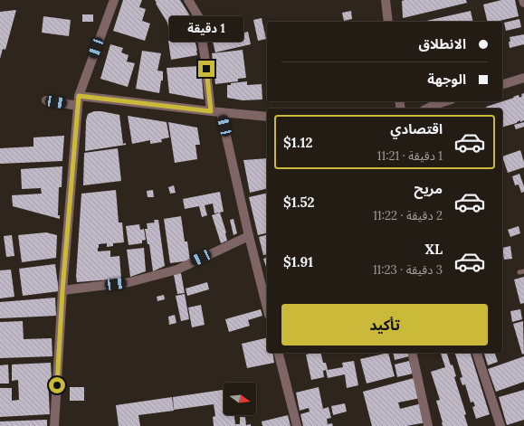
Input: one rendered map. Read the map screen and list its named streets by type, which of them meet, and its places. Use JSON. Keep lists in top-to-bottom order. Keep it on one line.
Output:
{"north":"right","page":{"bubble":"1 دقيقة","banner":["الانطلاق","الوجهة"],"list":[{"name":"اقتصادي","note":"1 دقيقة · 11:21","value":"$1.12"},{"name":"مريح","note":"2 دقيقة · 11:22","value":"$1.52"},{"name":"XL","note":"3 دقيقة · 11:23","value":"$1.91"}],"buttons":"تأكيد"}}
